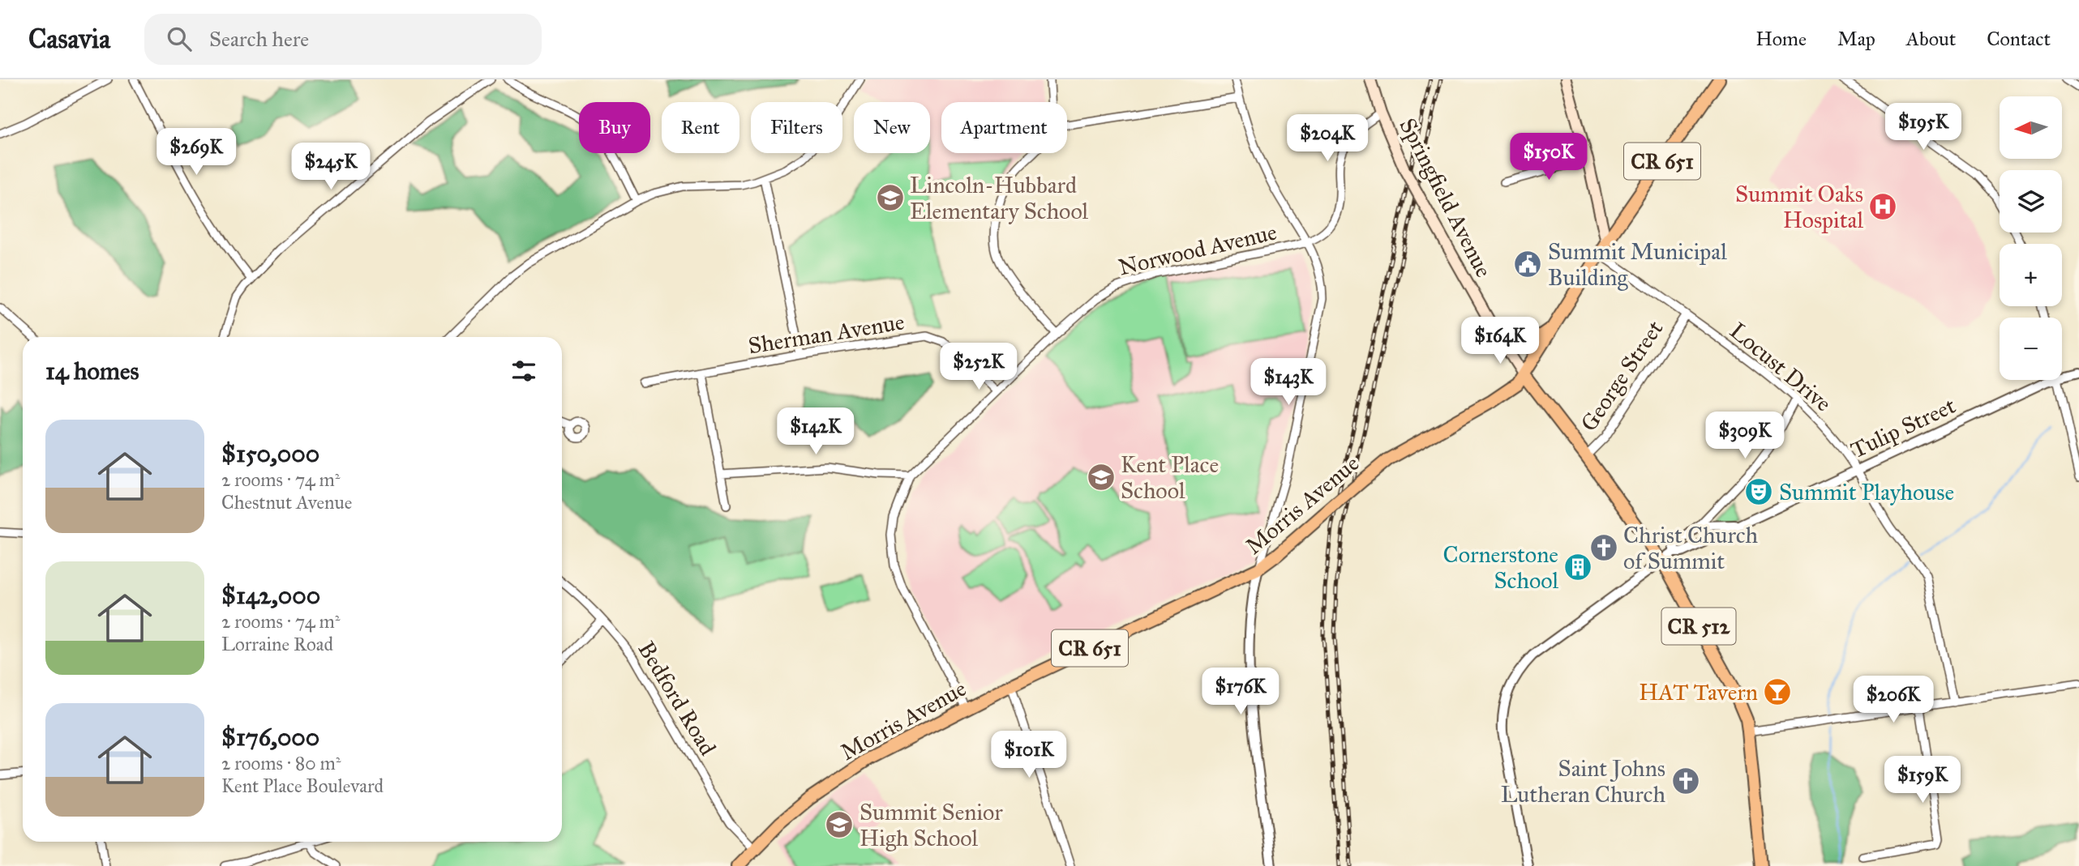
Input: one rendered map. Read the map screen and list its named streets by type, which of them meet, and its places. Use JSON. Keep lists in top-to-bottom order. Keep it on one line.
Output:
{"streets":{"main road":["CR 651","Springfield Avenue","Morris Avenue","CR 512"],"street":["Norwood Avenue","Sherman Avenue","Locust Drive","George Street","Tulip Street","Bedford Road"]},"crossings":[["Springfield Avenue","George Street"],["Springfield Avenue","Tulip Street"],["Springfield Avenue","Morris Avenue"],["Norwood Avenue","Sherman Avenue"],["Norwood Avenue","Morris Avenue"],["Locust Drive","George Street"],["Locust Drive","Tulip Street"],["Locust Drive","Morris Avenue"],["Morris Avenue","Bedford Road"]],"places":{"school or university":["Lincoln-Hubbard Elementary School","Kent Place School","Summit Senior High School"],"hospital":["Summit Oaks Hospital"],"public building":["Summit Municipal Building"],"theatre":["Summit Playhouse"],"church":["Christ Church of Summit","Saint Johns Lutheran Church"],"building":["Cornerstone School"],"bar":["HAT Tavern"]},"north":"left","page":{"header":"Casavia","search":"Search here","nav":["Home","Map","About","Contact"],"map_buttons":["+","−"],"chip":["Buy","Rent","Filters","New","Apartment"],"price":["$195K","$204K","$269K","$150K","$245K","$164K","$252K","$143K","$142K","$309K","$176K","$206K","$101K","$159K"],"heading":"14 homes","list":[{"name":"$150,000","note":"2 rooms · 74 m² · Chestnut Avenue"},{"name":"$142,000","note":"2 rooms · 74 m² · Lorraine Road"},{"name":"$176,000","note":"2 rooms · 80 m² · Kent Place Boulevard"}]}}
